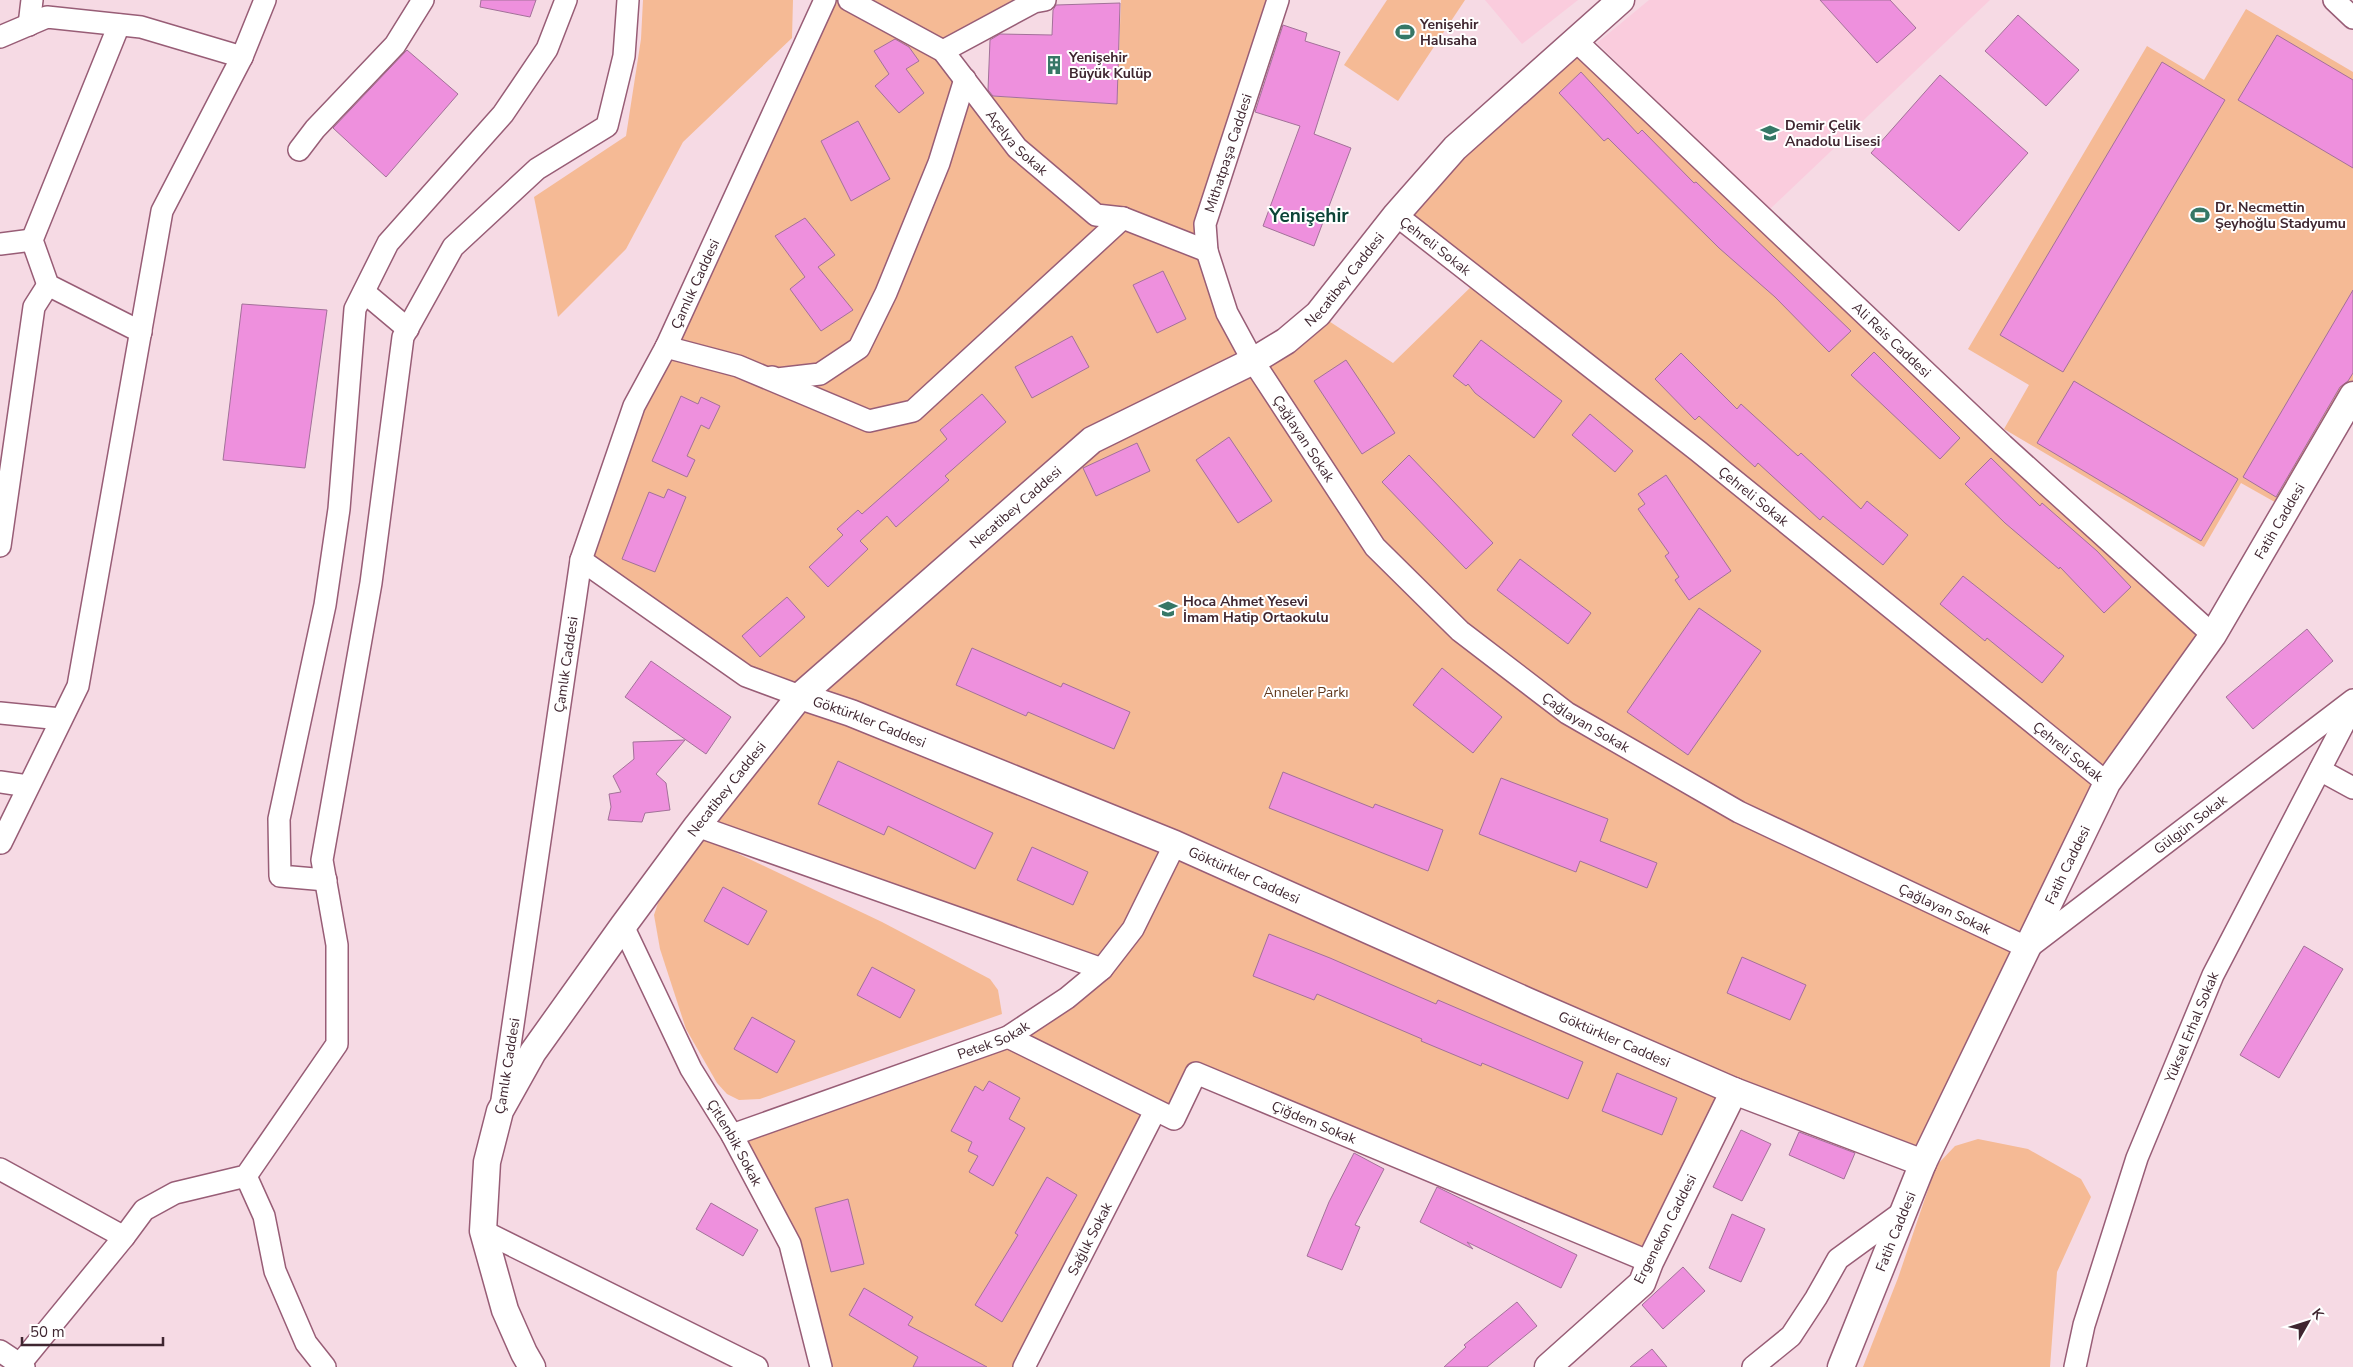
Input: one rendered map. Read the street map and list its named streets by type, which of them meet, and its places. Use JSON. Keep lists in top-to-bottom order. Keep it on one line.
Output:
{"streets":{"street":["Açelya Sokak","Mithatpaşa Caddesi","Çehreli Sokak","Necatibey Caddesi","Çamlık Caddesi","Ali Reis Caddesi","Çağlayan Sokak","Fatih Caddesi","Göktürkler Caddesi","Gülgün Sokak","Yüksel Erhal Sokak","Petek Sokak","Çiğdem Sokak","Çitlenbik Sokak","Ergenekon Caddesi","Sağlık Sokak"]},"crossings":[["Açelya Sokak","Mithatpaşa Caddesi"],["Mithatpaşa Caddesi","Necatibey Caddesi"],["Mithatpaşa Caddesi","Çağlayan Sokak"],["Çehreli Sokak","Necatibey Caddesi"],["Çehreli Sokak","Fatih Caddesi"],["Necatibey Caddesi","Çamlık Caddesi"],["Necatibey Caddesi","Ali Reis Caddesi"],["Necatibey Caddesi","Çağlayan Sokak"],["Necatibey Caddesi","Göktürkler Caddesi"],["Necatibey Caddesi","Çitlenbik Sokak"],["Çamlık Caddesi","Göktürkler Caddesi"],["Ali Reis Caddesi","Fatih Caddesi"],["Çağlayan Sokak","Fatih Caddesi"],["Çağlayan Sokak","Gülgün Sokak"],["Fatih Caddesi","Göktürkler Caddesi"],["Fatih Caddesi","Gülgün Sokak"],["Göktürkler Caddesi","Petek Sokak"],["Göktürkler Caddesi","Ergenekon Caddesi"],["Petek Sokak","Çiğdem Sokak"],["Petek Sokak","Çitlenbik Sokak"],["Çiğdem Sokak","Ergenekon Caddesi"],["Çiğdem Sokak","Sağlık Sokak"]],"districts":["Yenişehir"],"parks":["Anneler Parkı"],"places":{"sports":["Yenişehir Halısaha","Dr. Necmettin Şeyhoğlu Stadyumu"],"building":["Yenişehir Büyük Kulüp"],"school or university":["Demir Çelik Anadolu Lisesi","Hoca Ahmet Yesevi İmam Hatip Ortaokulu"]},"scale_bar":"50 m","north":"top right"}
